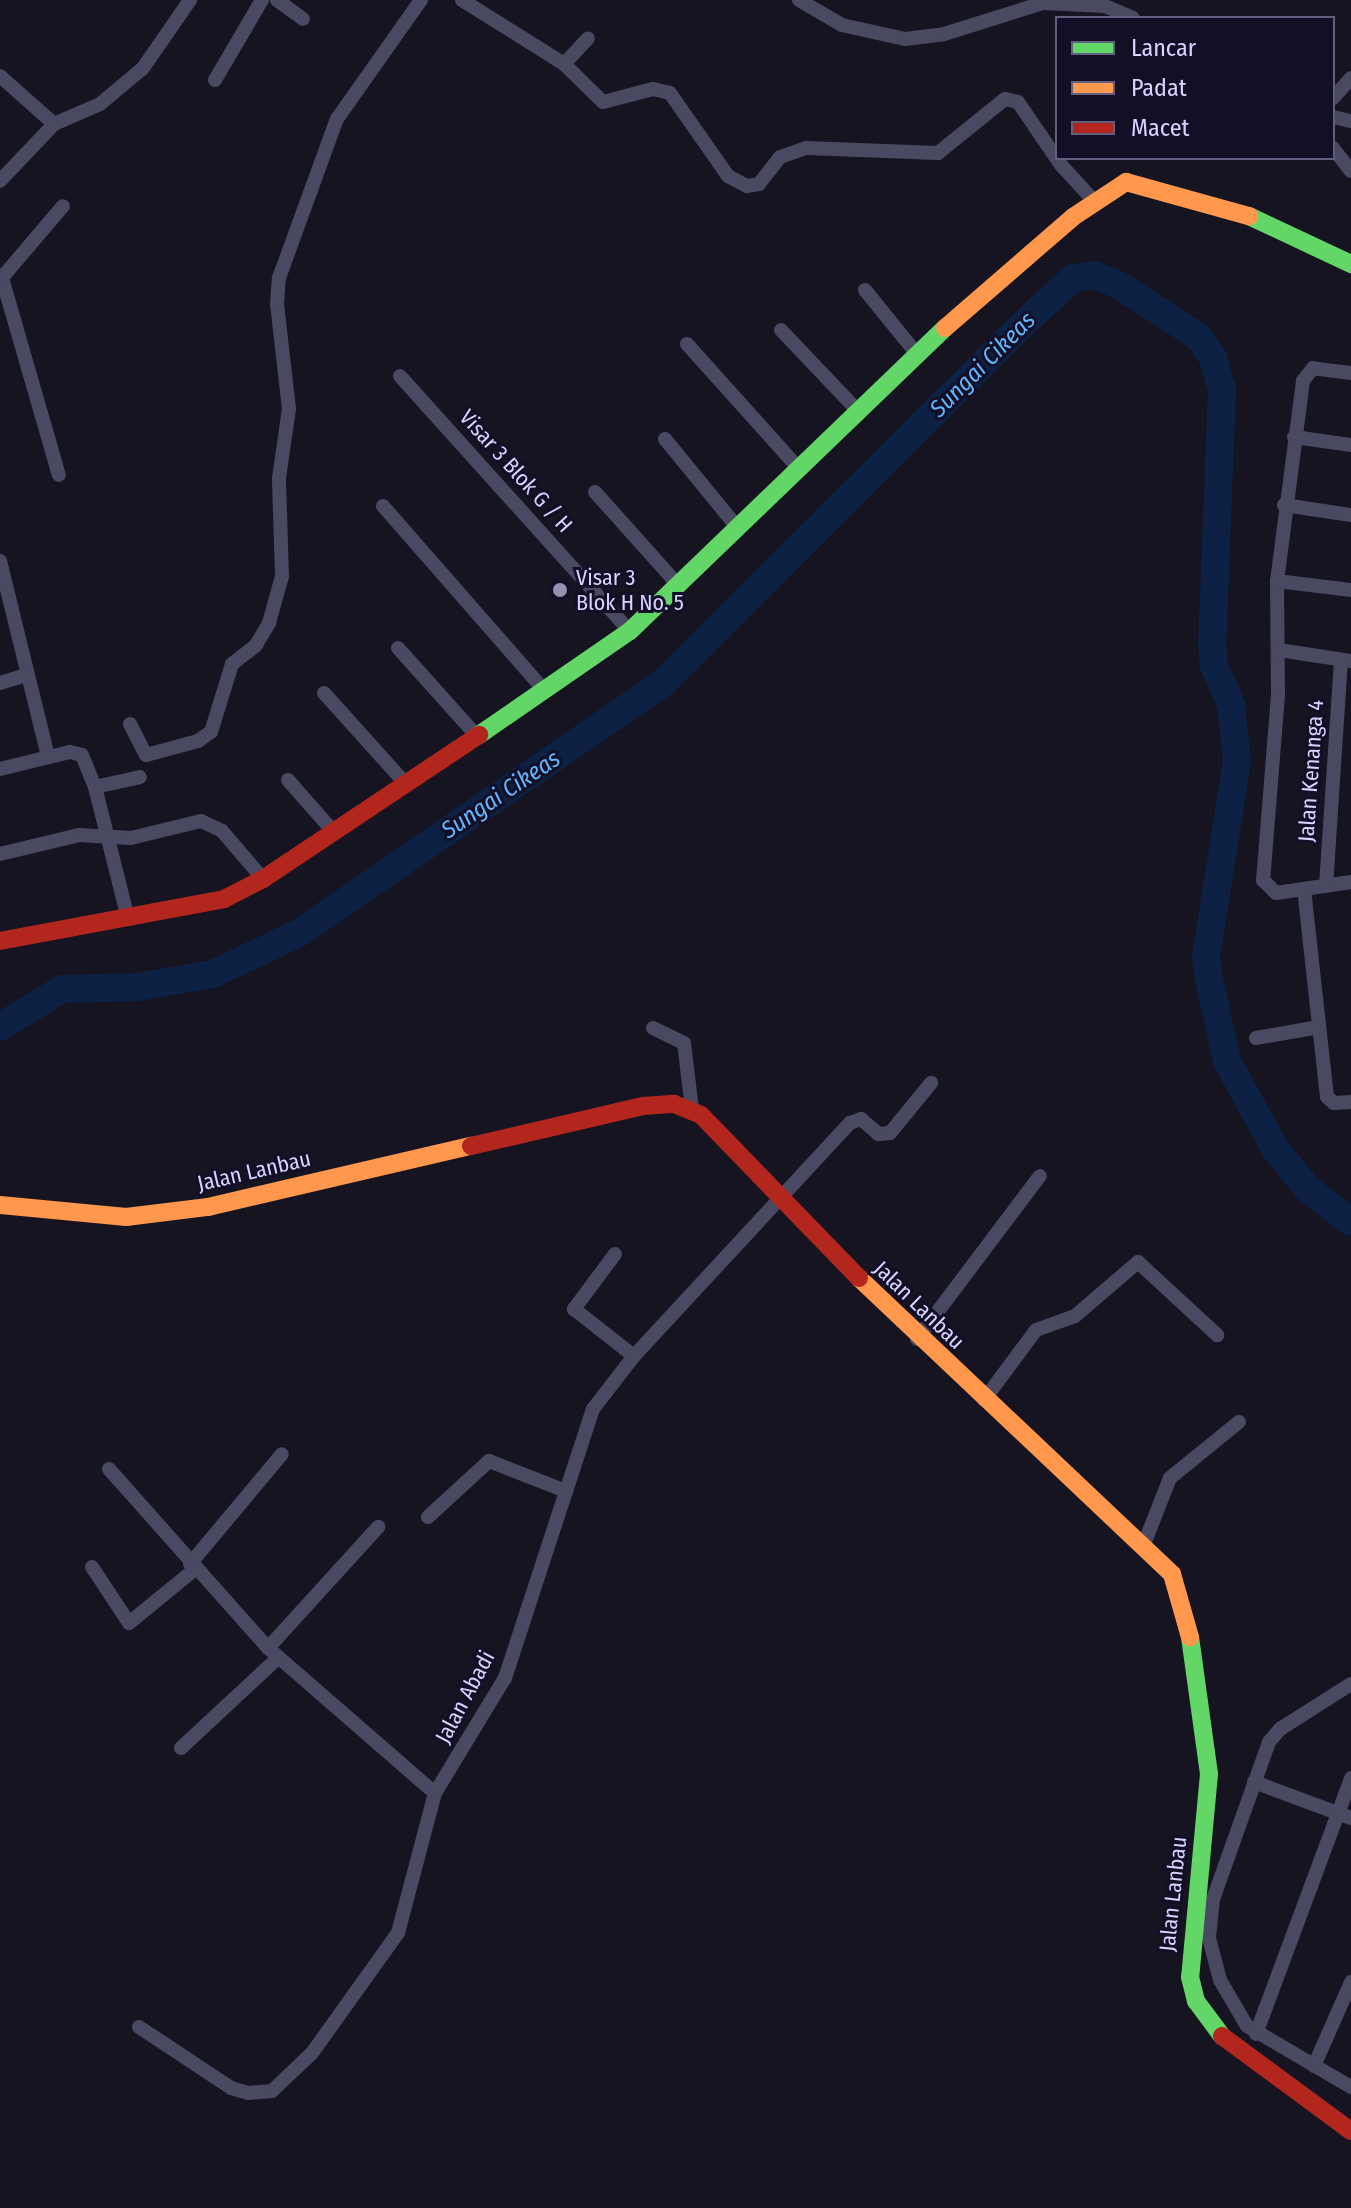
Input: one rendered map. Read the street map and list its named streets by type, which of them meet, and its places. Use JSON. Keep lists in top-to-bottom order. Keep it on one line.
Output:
{"streets":{"street":["Visar 3 Blok G / H","Jalan Kenanga 4","Jalan Lanbau","Jalan Abadi"]},"crossings":[["Jalan Lanbau","Jalan Abadi"]],"water":["Sungai Cikeas"],"places":["Visar 3 Blok H No. 5"],"legend":["Lancar","Padat","Macet"]}
